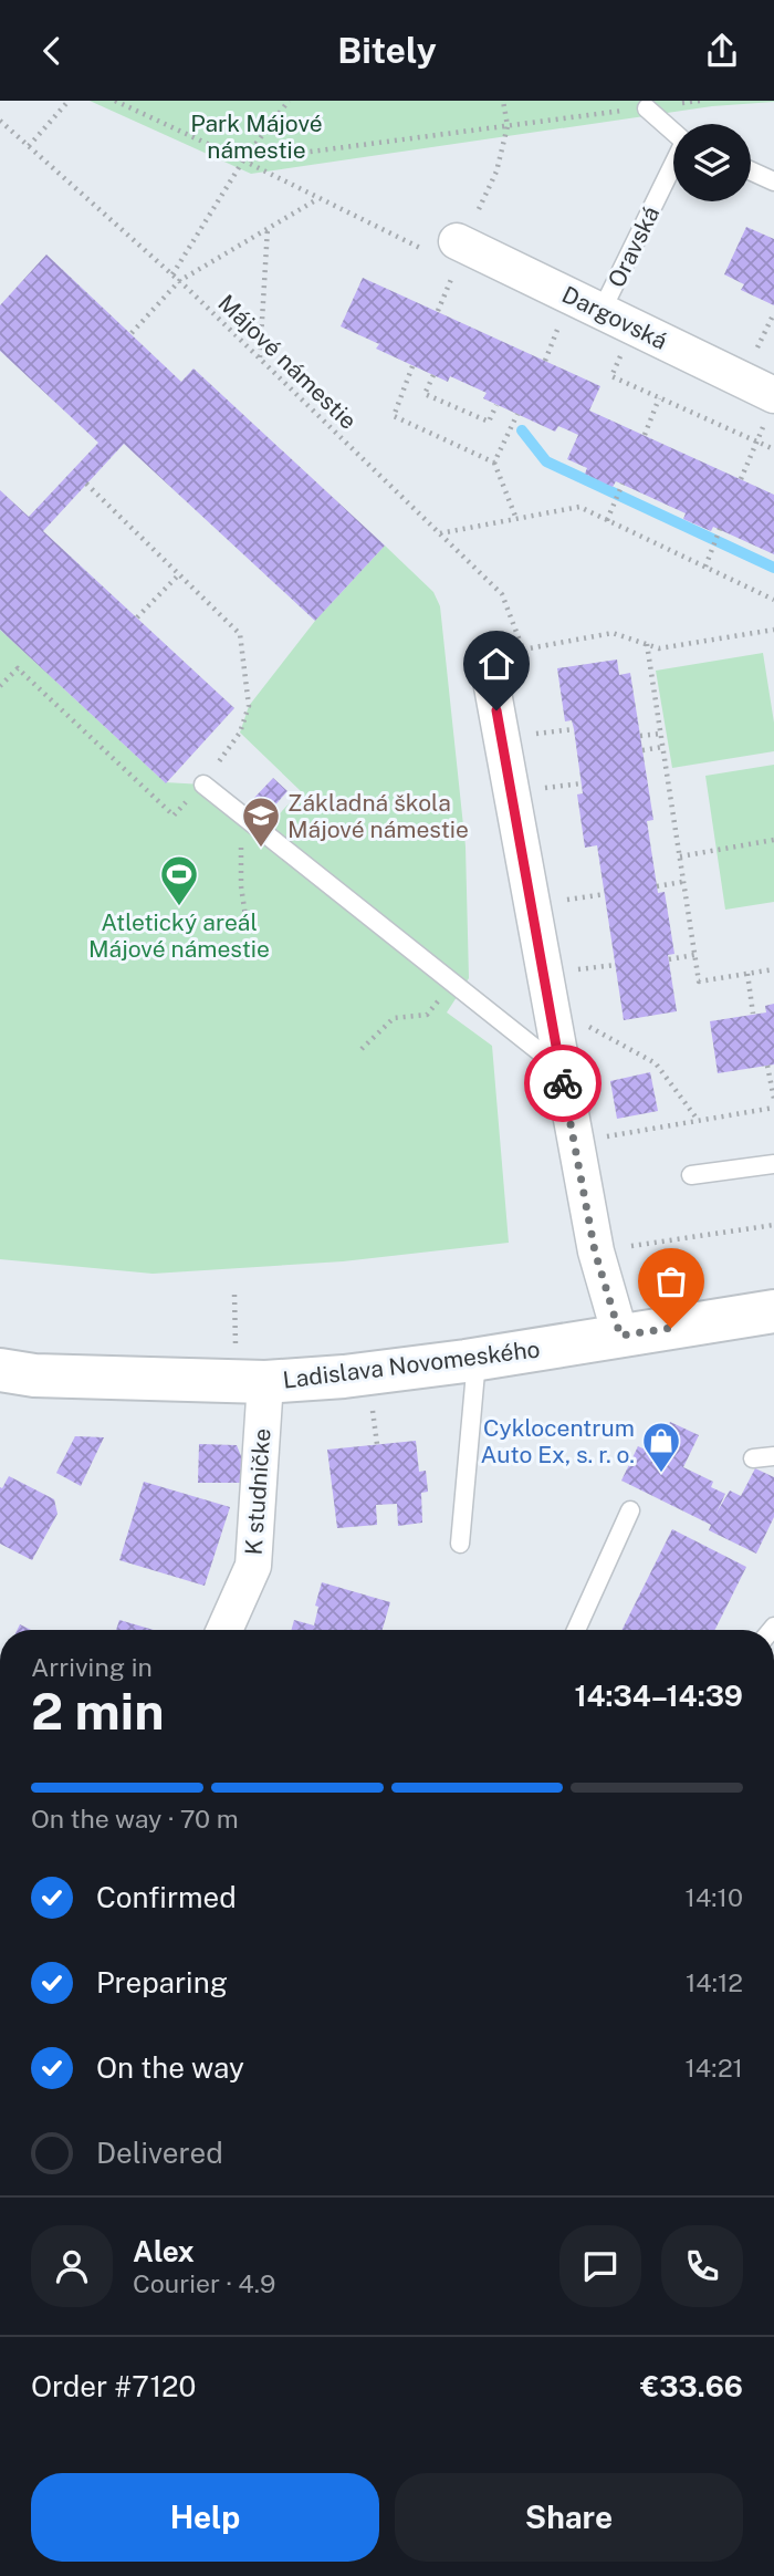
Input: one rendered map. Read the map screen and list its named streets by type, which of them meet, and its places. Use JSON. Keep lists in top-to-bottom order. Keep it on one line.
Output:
{"streets":{"street":["Dargovská","Ladislava Novomeského","K studničke"],"lane":["Oravská"],"path":["Májové námestie"]},"crossings":[["Oravská","Dargovská"],["Ladislava Novomeského","K studničke"]],"parks":["Park Májové námestie"],"places":{"school or university":["Základná škola Májové námestie"],"sports":["Atletický areál Májové námestie"],"shop":["Cyklocentrum Auto Ex, s. r. o."]},"page":{"header":"Bitely","heading":["2 min","Arriving in","14:34–14:39"],"panel":["Alex","Courier · 4.9","Order #7120","€33.66"],"bar":"On the way · 70 m","list":[["Confirmed","14:10"],["Preparing","14:12"],["On the way","14:21"],"Delivered"],"buttons":["Help","Share"]}}
